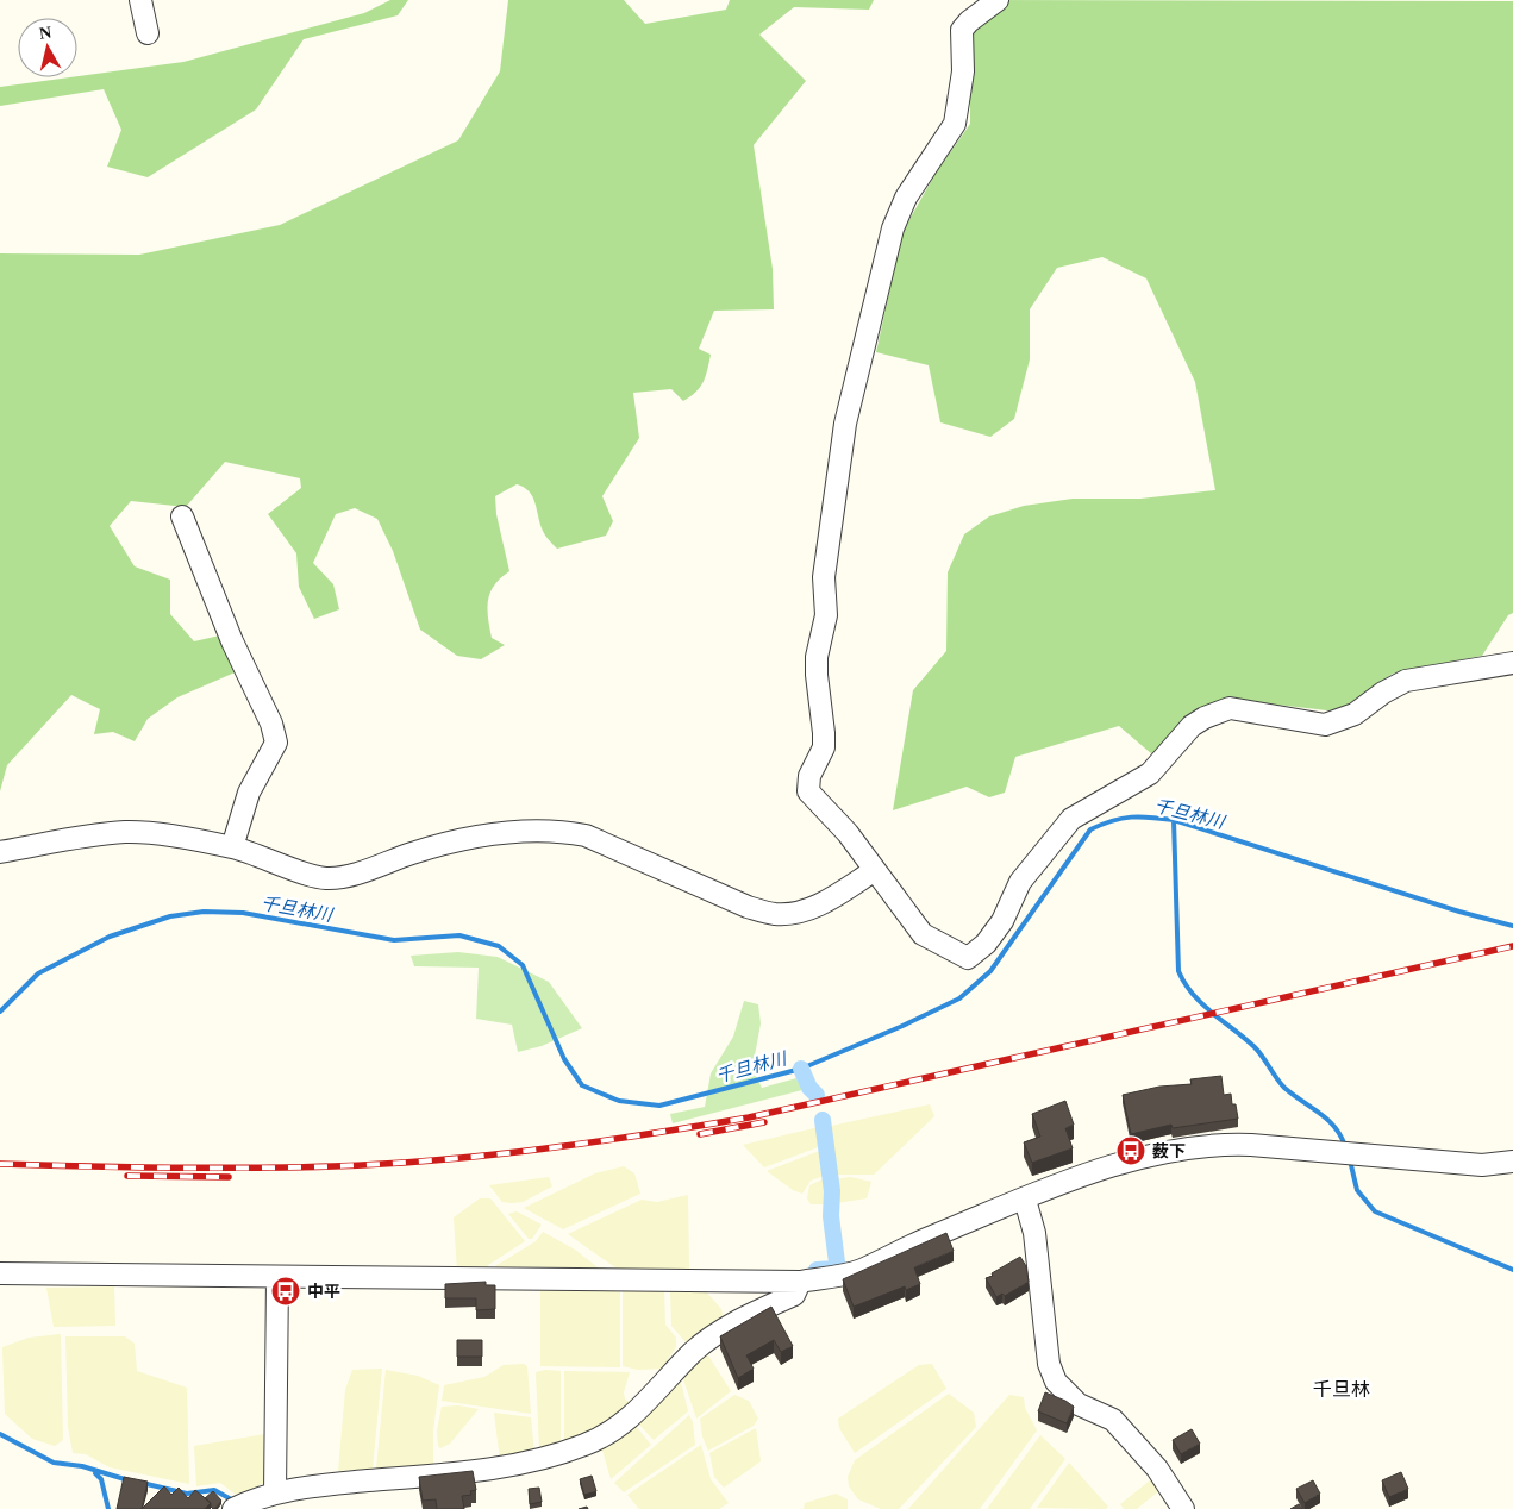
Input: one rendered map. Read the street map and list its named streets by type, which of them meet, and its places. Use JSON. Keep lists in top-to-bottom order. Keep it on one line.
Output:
{"districts":["千旦林"],"water":["千旦林川"],"places":{"bus stop":["薮下","中平"]},"north":"top"}
